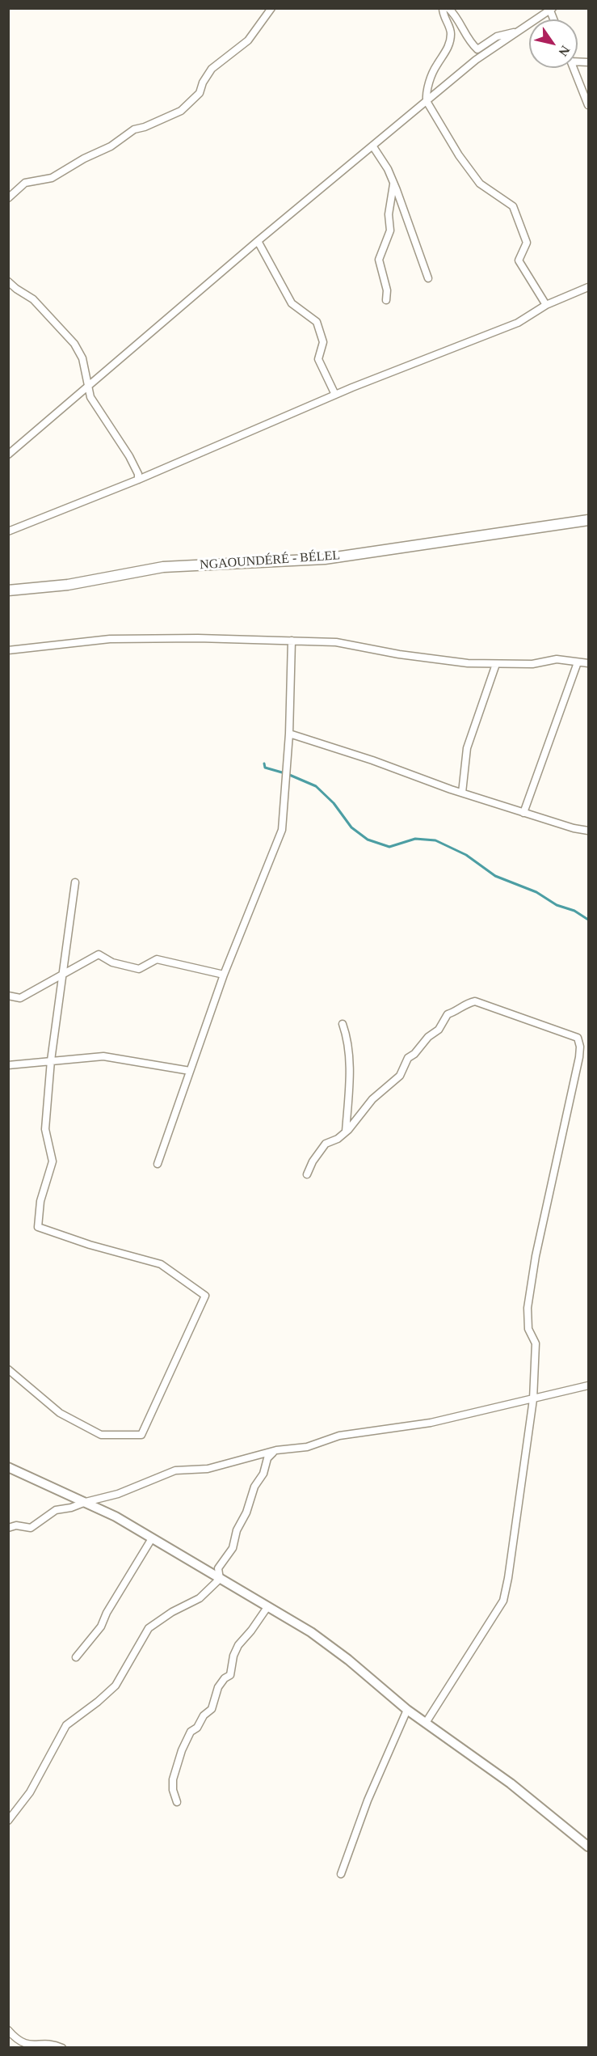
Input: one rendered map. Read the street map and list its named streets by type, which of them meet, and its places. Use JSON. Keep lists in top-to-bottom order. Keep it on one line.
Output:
{"streets":{"main road":["NGAOUNDÉRÉ - BÉLEL"]},"north":"bottom right"}
